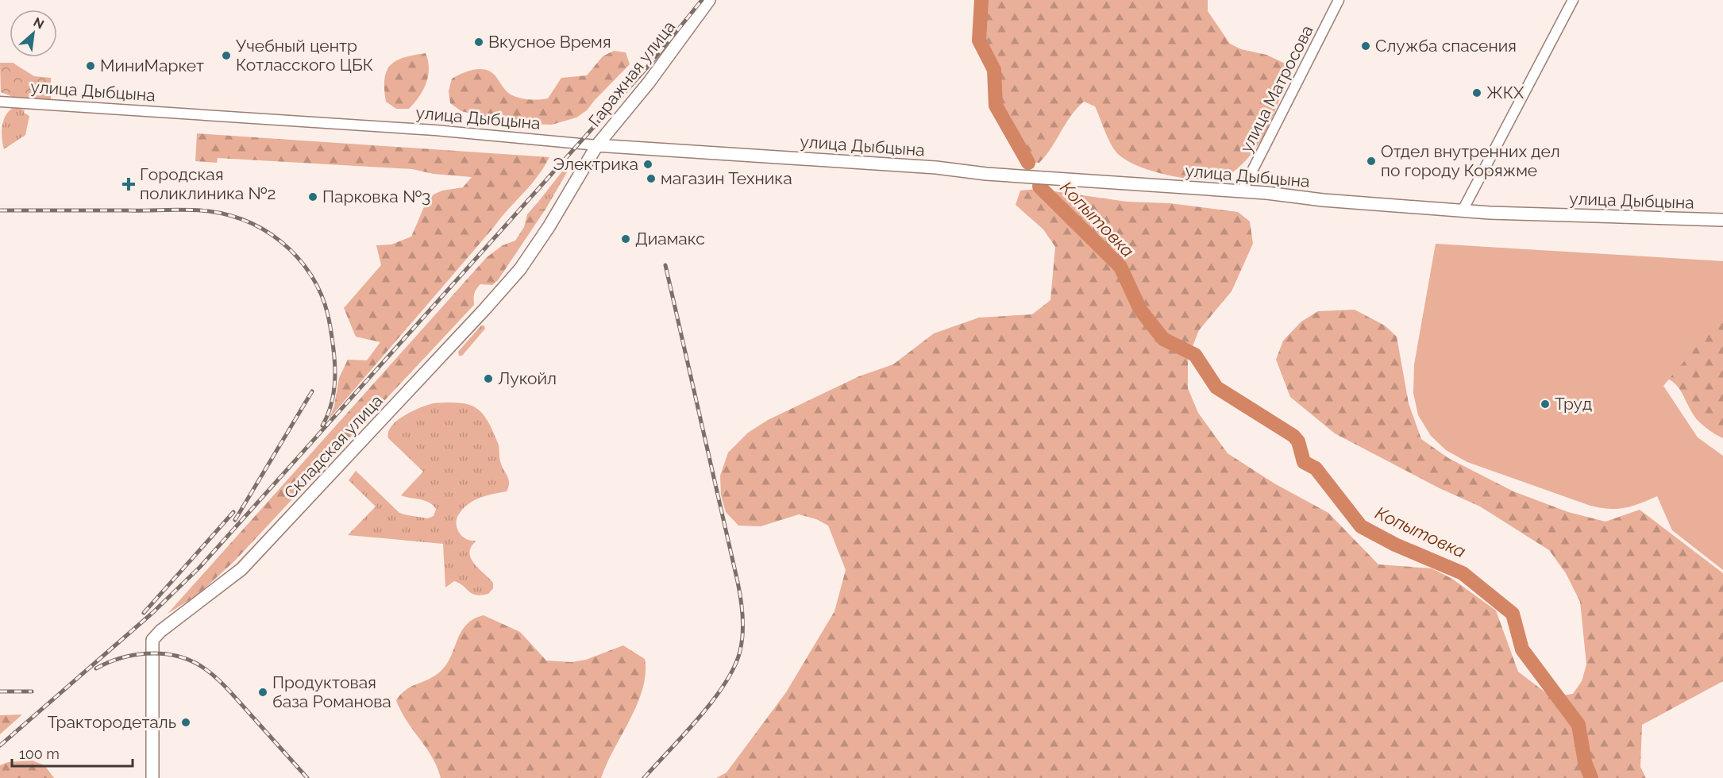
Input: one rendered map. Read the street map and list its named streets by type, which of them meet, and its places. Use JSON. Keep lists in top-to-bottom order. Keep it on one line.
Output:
{"streets":{"street":["Гаражная улица","улица Матросова","улица Дыбцына","Складская улица"]},"crossings":[["Гаражная улица","улица Дыбцына"],["Гаражная улица","Складская улица"],["улица Матросова","улица Дыбцына"],["улица Дыбцына","Складская улица"]],"water":["Копытовка"],"places":{"other":["Вкусное Время","Служба спасения","Учебный центр Котласского ЦБК","MиниMаркет","ЖКХ","Отдел внутренних дел по городу Коряжме","Электрика","магазин Техника","Парковка №3","Диамакс","Лукойл","Труд","Продуктовая база Романова","Трактородеталь"],"health":["Городская поликлиника №2"]},"scale_bar":"100 m","north":"top right"}
